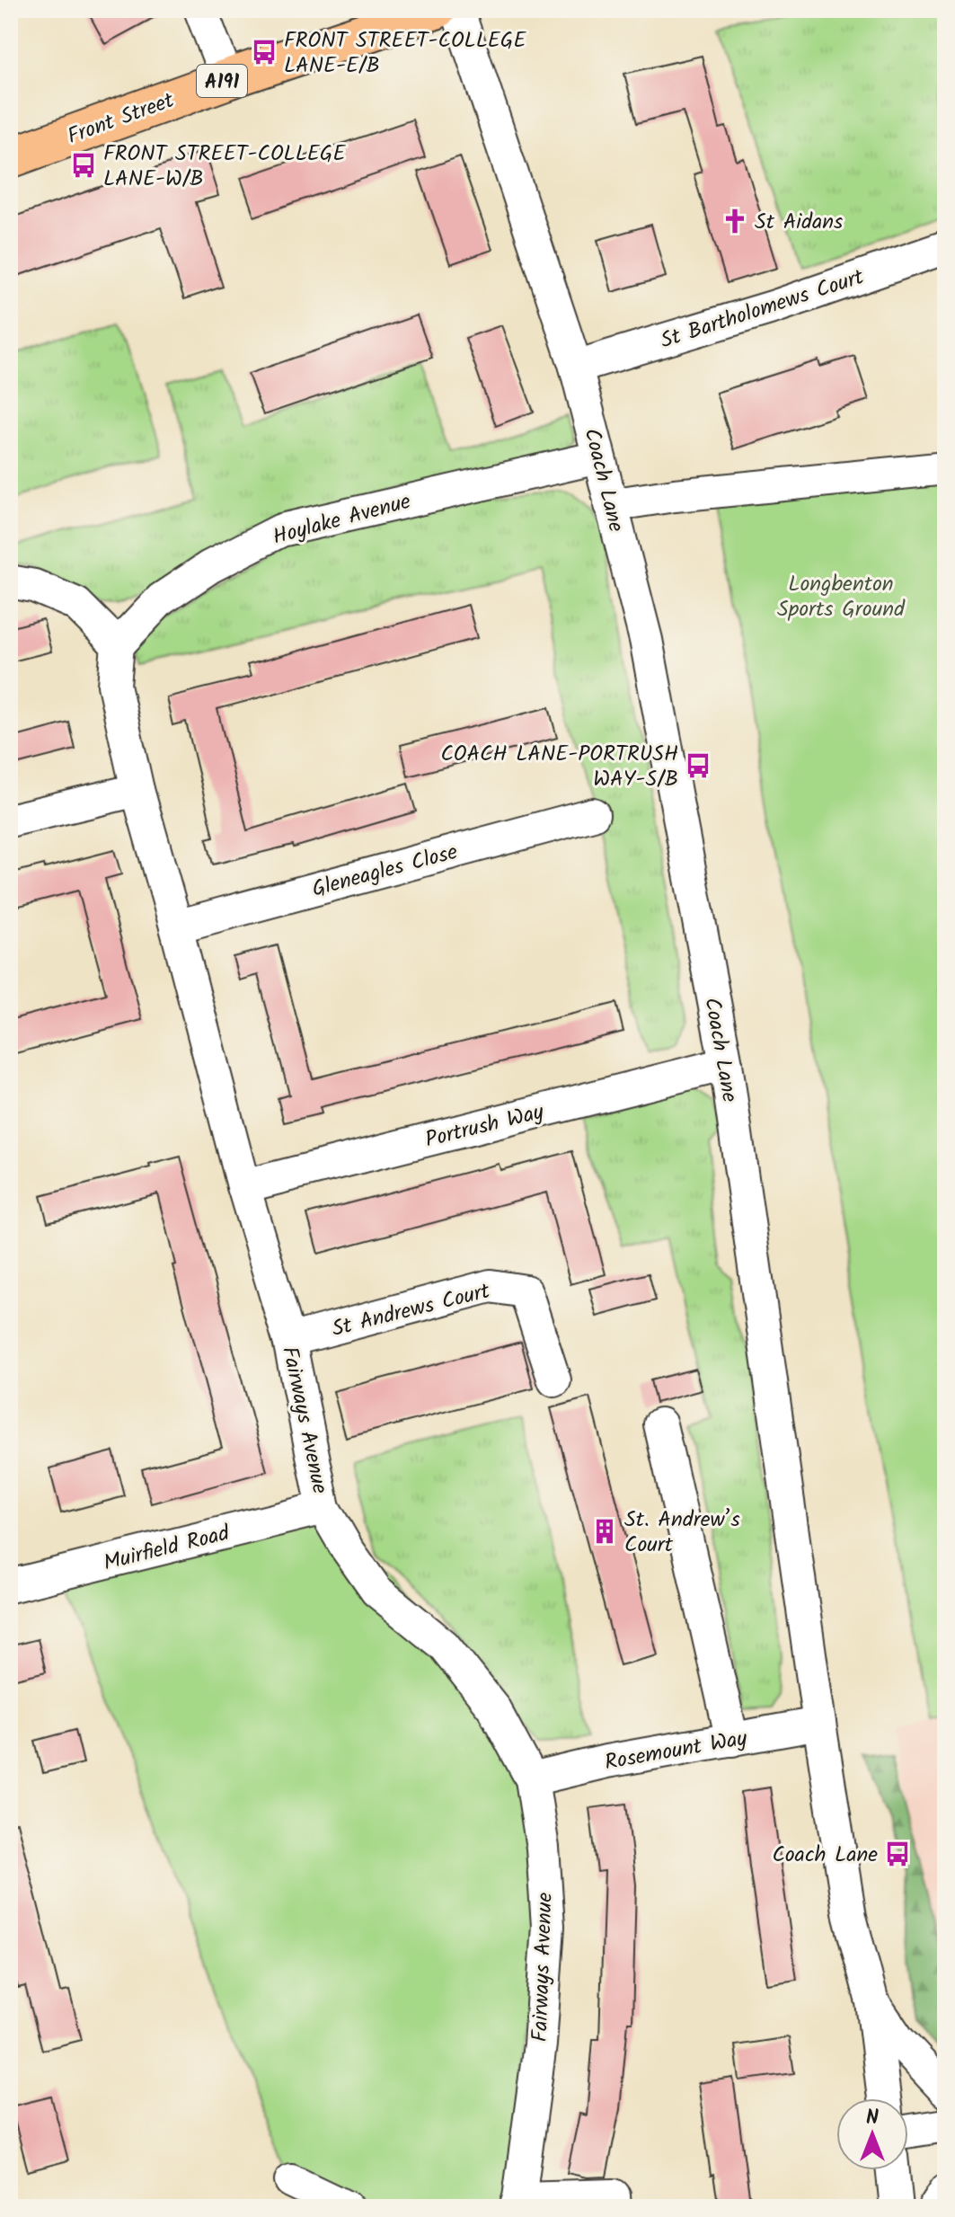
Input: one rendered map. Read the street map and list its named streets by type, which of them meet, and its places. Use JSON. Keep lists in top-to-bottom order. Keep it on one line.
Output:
{"streets":{"main road":["A191","Front Street"],"street":["St Bartholomews Court","Coach Lane","Hoylake Avenue","Gleneagles Close","Portrush Way","St Andrews Court","Fairways Avenue","Muirfield Road","Rosemount Way"]},"crossings":[["St Bartholomews Court","Coach Lane"],["Coach Lane","Hoylake Avenue"],["Coach Lane","Portrush Way"],["Coach Lane","Rosemount Way"],["Hoylake Avenue","Fairways Avenue"],["Gleneagles Close","Fairways Avenue"],["Portrush Way","Fairways Avenue"],["St Andrews Court","Fairways Avenue"],["Fairways Avenue","Muirfield Road"],["Fairways Avenue","Rosemount Way"]],"parks":["Longbenton Sports Ground"],"places":{"bus stop":["FRONT STREET-COLLEGE LANE-E/B","FRONT STREET-COLLEGE LANE-W/B","COACH LANE-PORTRUSH WAY-S/B","Coach Lane"],"church":["St Aidans"],"building":["St. Andrew’s Court"]},"north":"top"}
